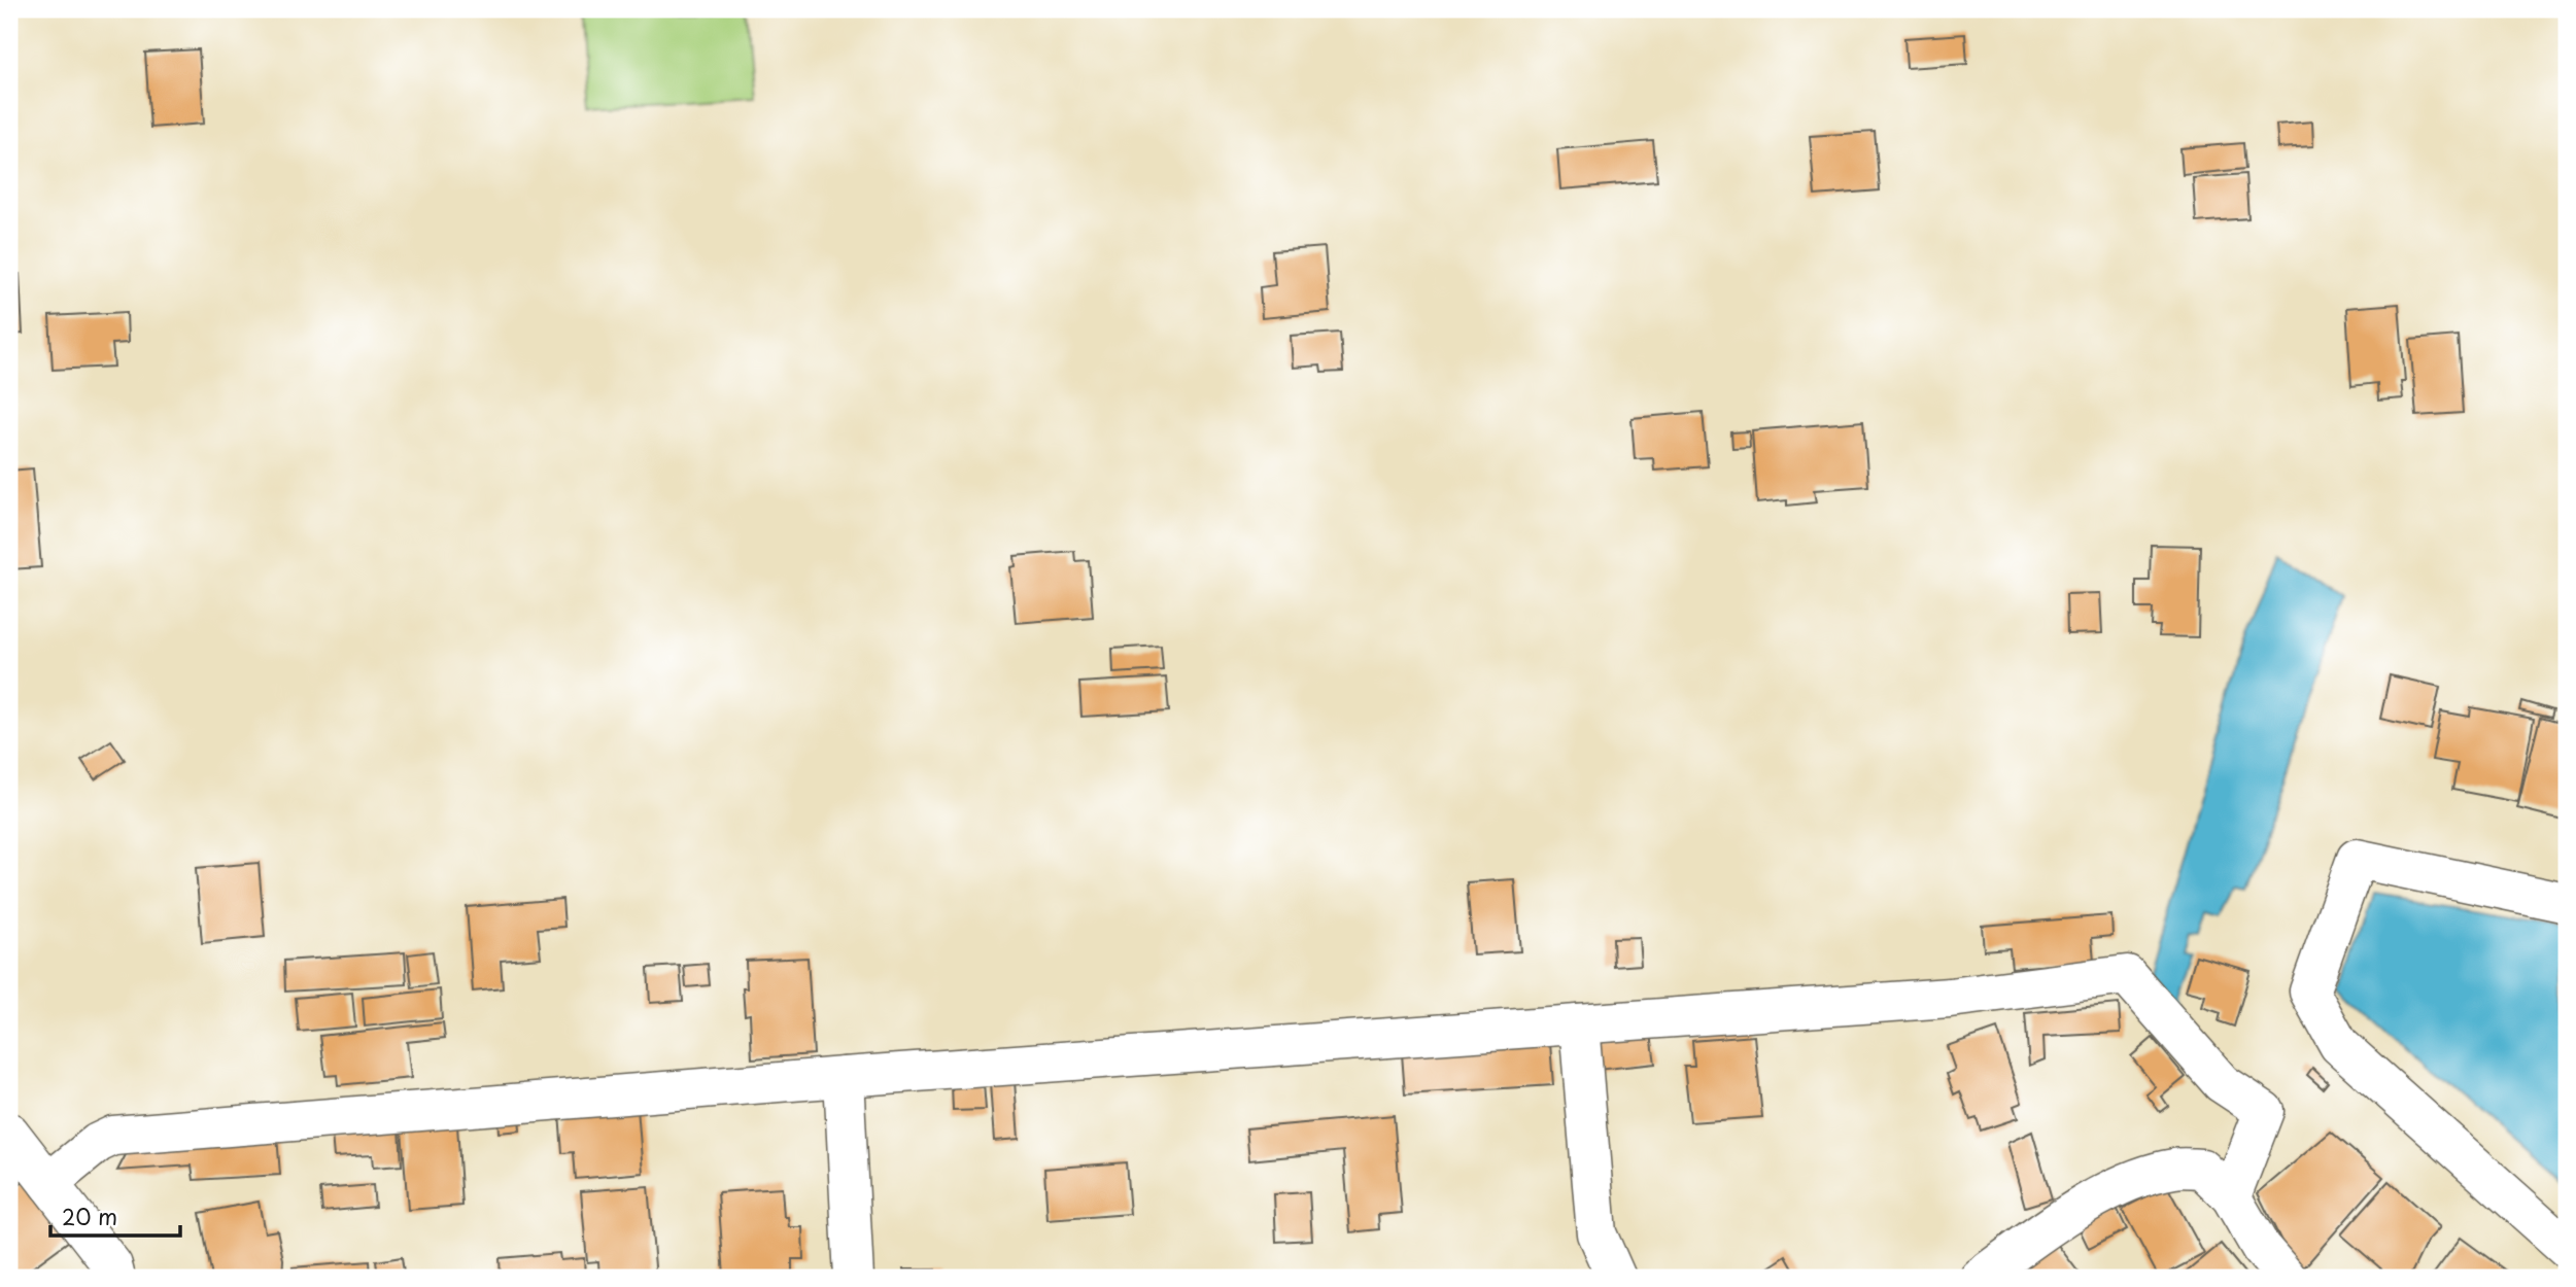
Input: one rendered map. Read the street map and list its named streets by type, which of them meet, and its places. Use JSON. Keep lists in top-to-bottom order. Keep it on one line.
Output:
{"scale_bar":"20 m"}
